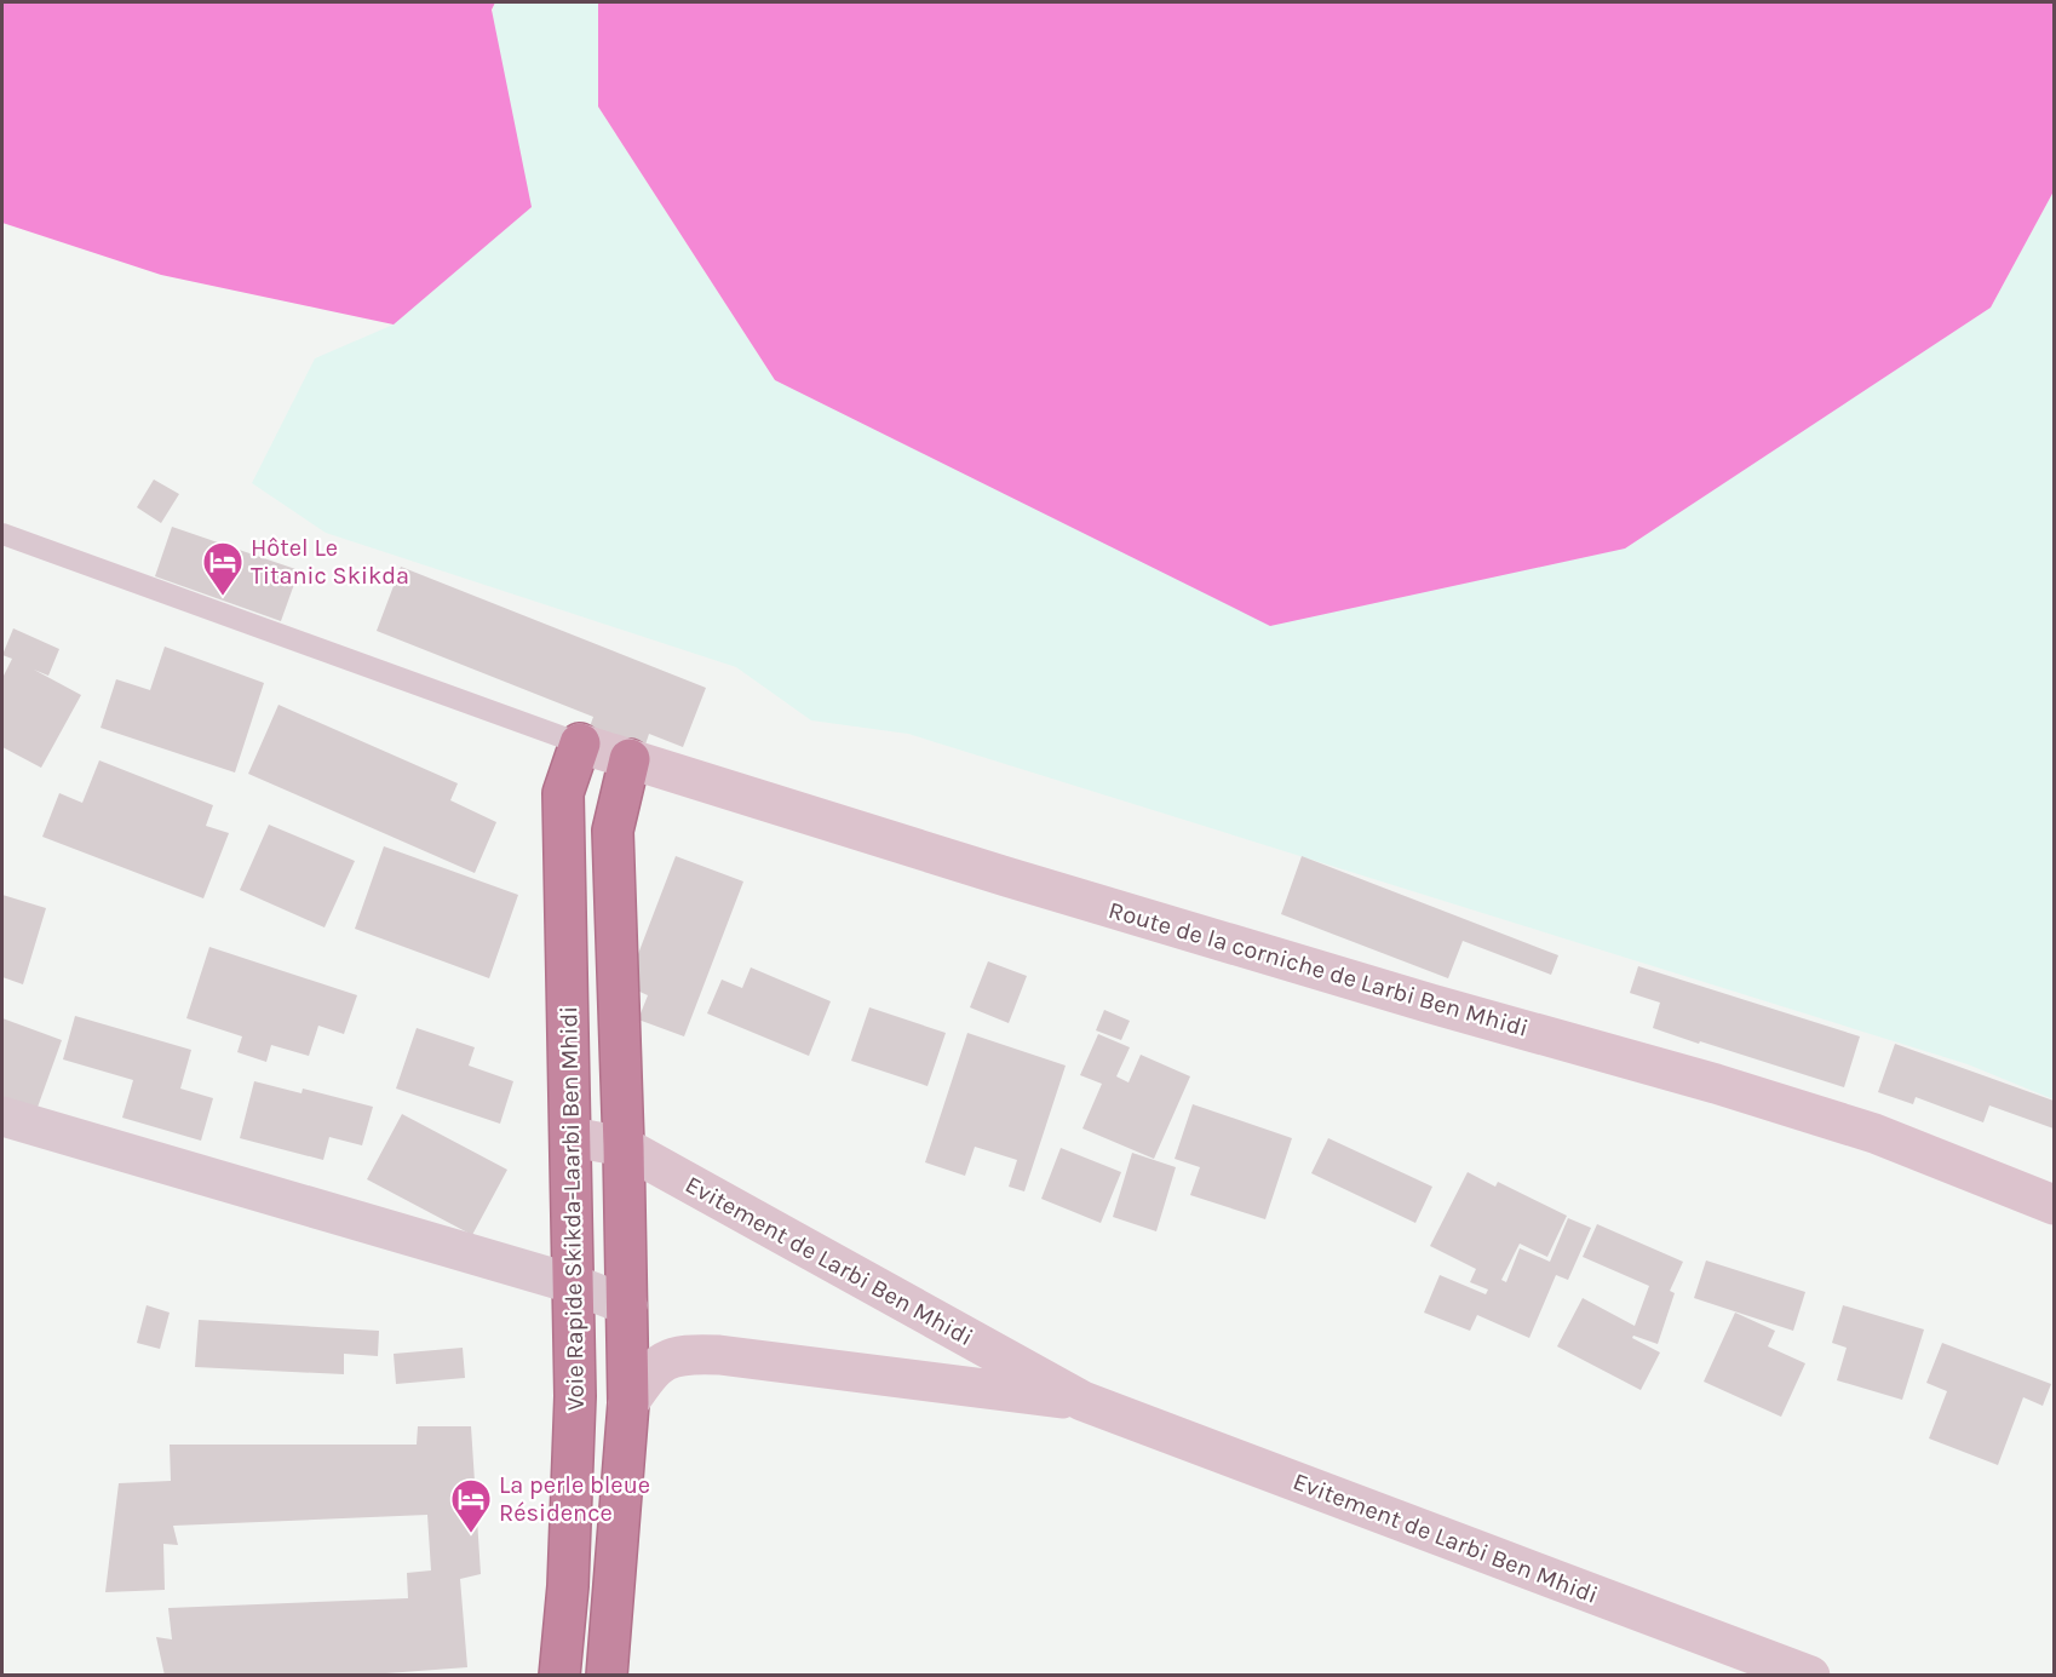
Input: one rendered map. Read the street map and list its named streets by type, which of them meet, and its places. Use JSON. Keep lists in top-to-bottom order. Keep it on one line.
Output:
{"streets":{"highway":["Voie Rapide Skikda-Laarbi Ben Mhidi"],"street":["Route de la corniche de Larbi Ben Mhidi","Evitement de Larbi Ben Mhidi"]},"crossings":[["Route de la corniche de Larbi Ben Mhidi","Voie Rapide Skikda-Laarbi Ben Mhidi"],["Voie Rapide Skikda-Laarbi Ben Mhidi","Evitement de Larbi Ben Mhidi"]],"places":{"hotel":["Hôtel Le Titanic Skikda","La perle bleue Résidence"]}}
